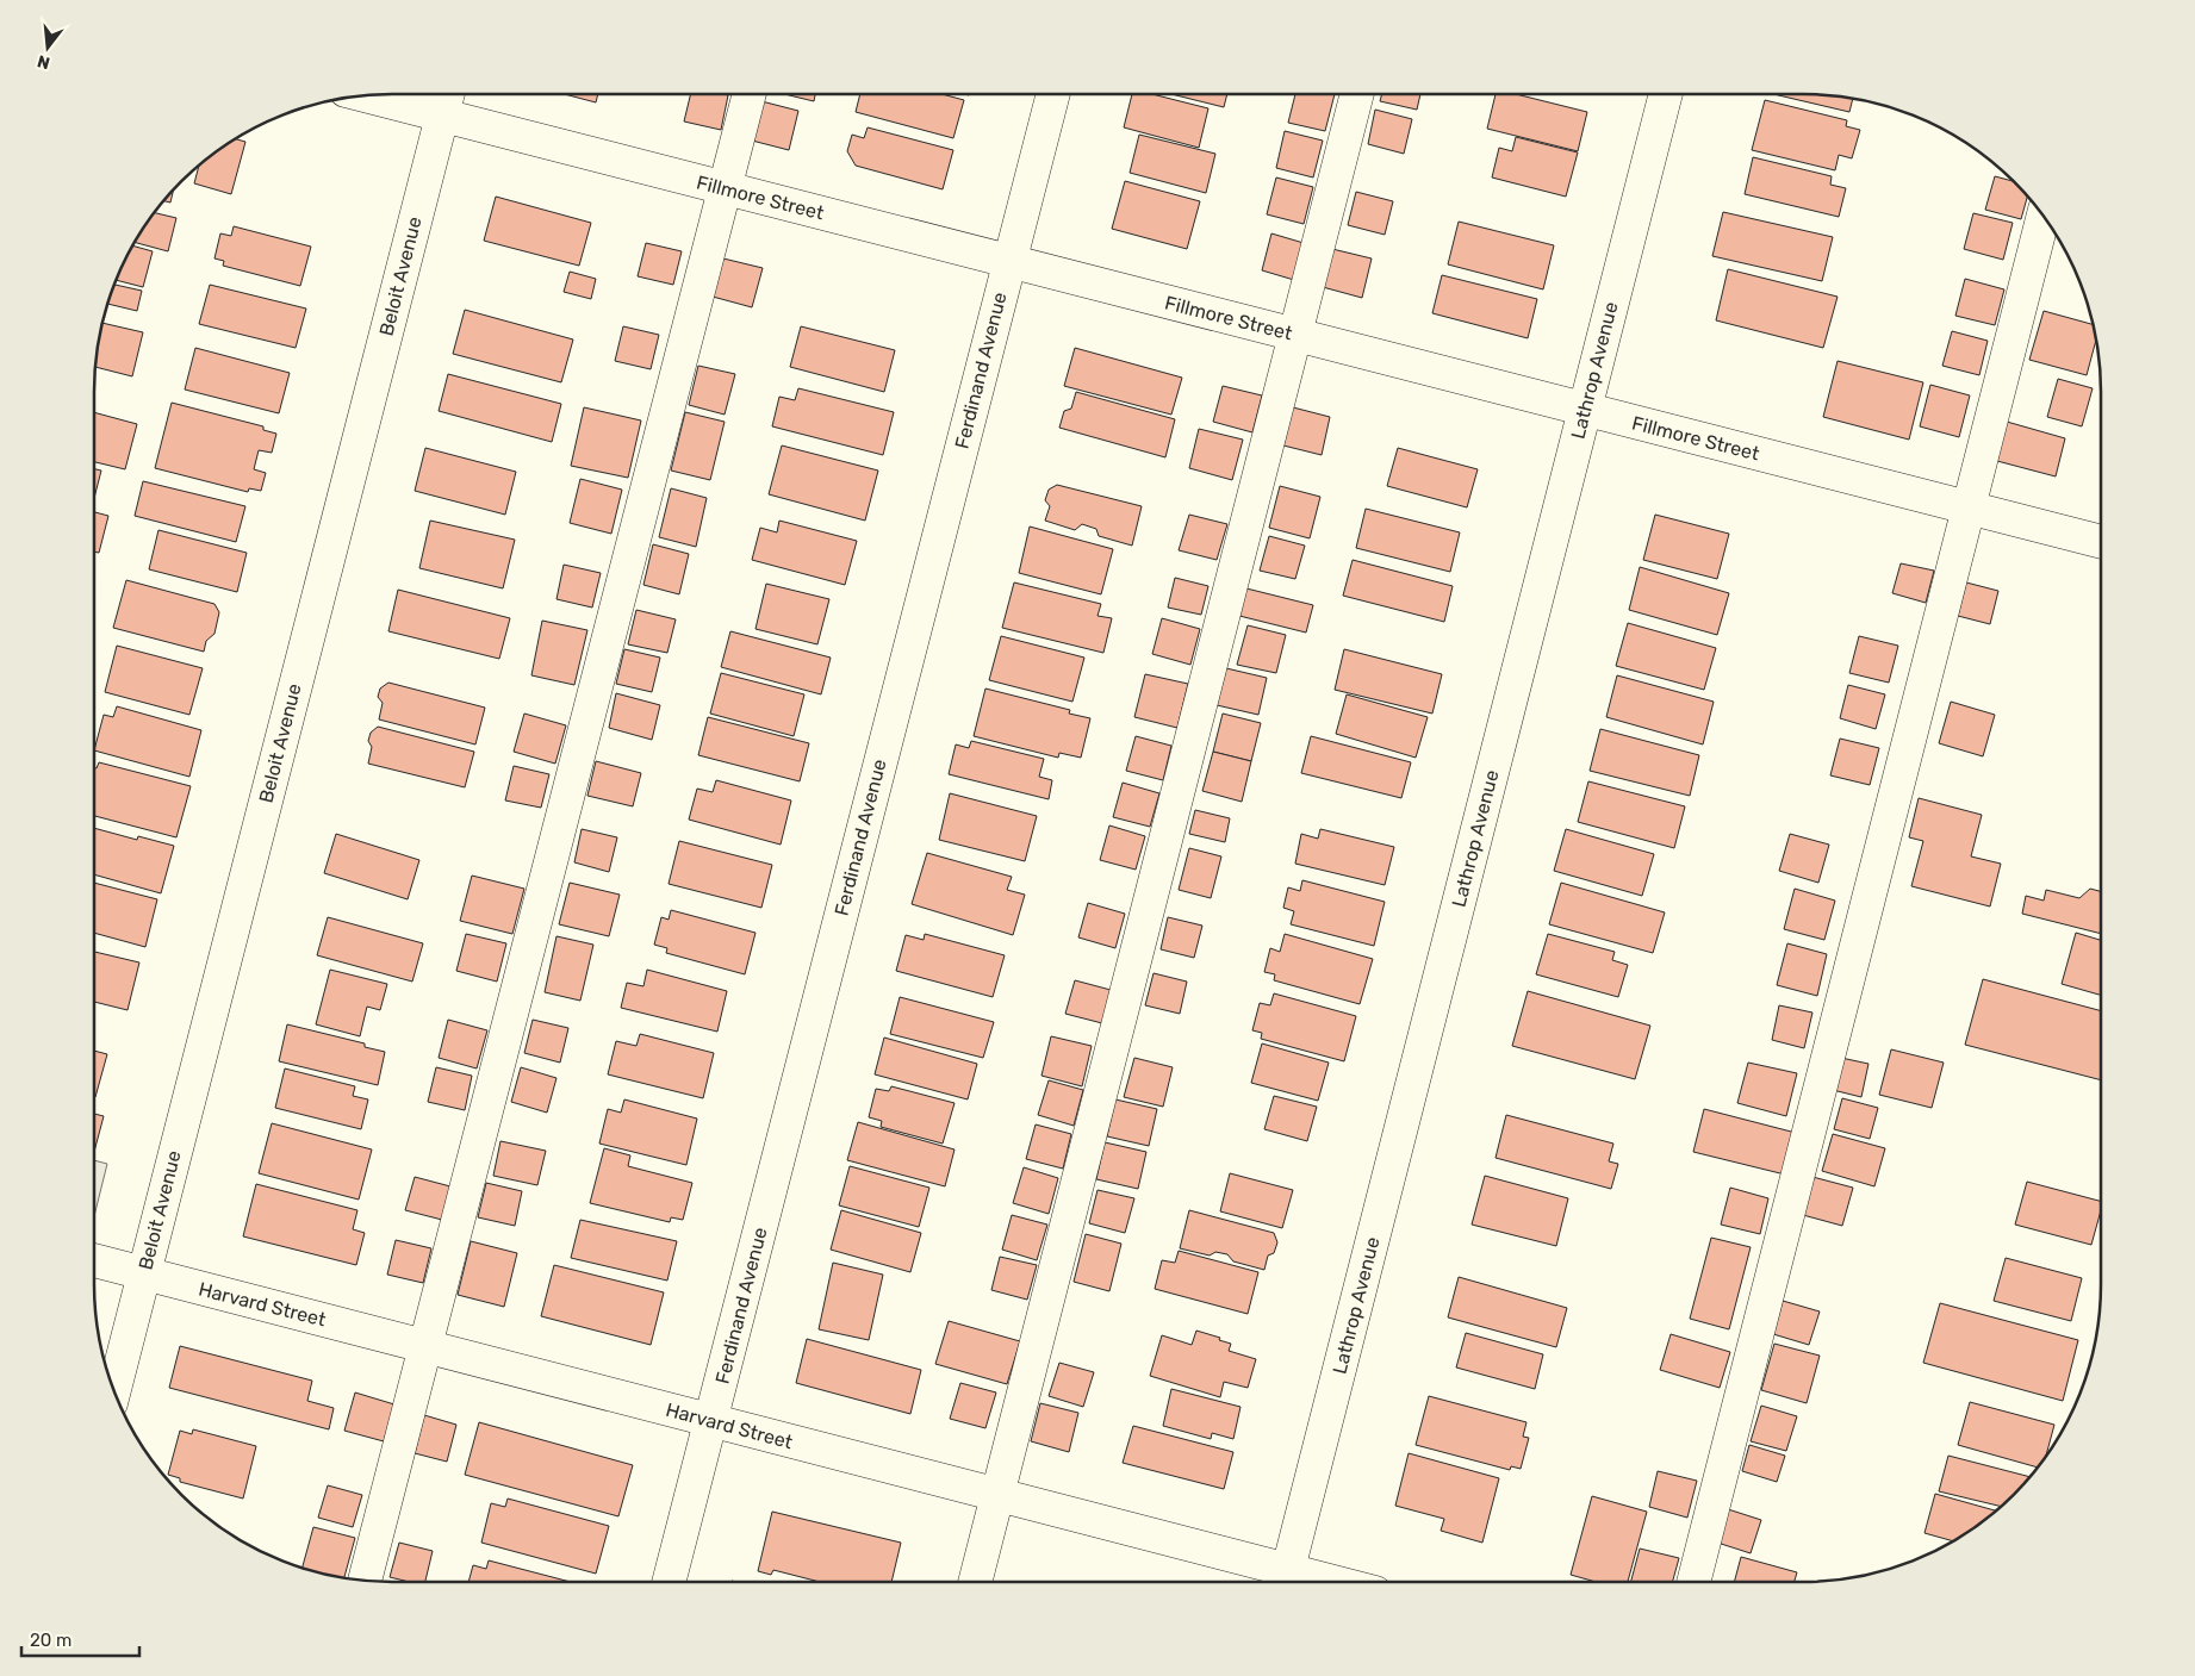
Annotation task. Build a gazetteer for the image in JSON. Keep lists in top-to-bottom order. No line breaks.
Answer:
{"streets":{"street":["Fillmore Street","Beloit Avenue","Ferdinand Avenue","Lathrop Avenue","Harvard Street"]},"crossings":[["Fillmore Street","Beloit Avenue"],["Fillmore Street","Ferdinand Avenue"],["Fillmore Street","Lathrop Avenue"],["Beloit Avenue","Harvard Street"],["Ferdinand Avenue","Harvard Street"],["Lathrop Avenue","Harvard Street"]],"scale_bar":"20 m","north":"bottom"}
